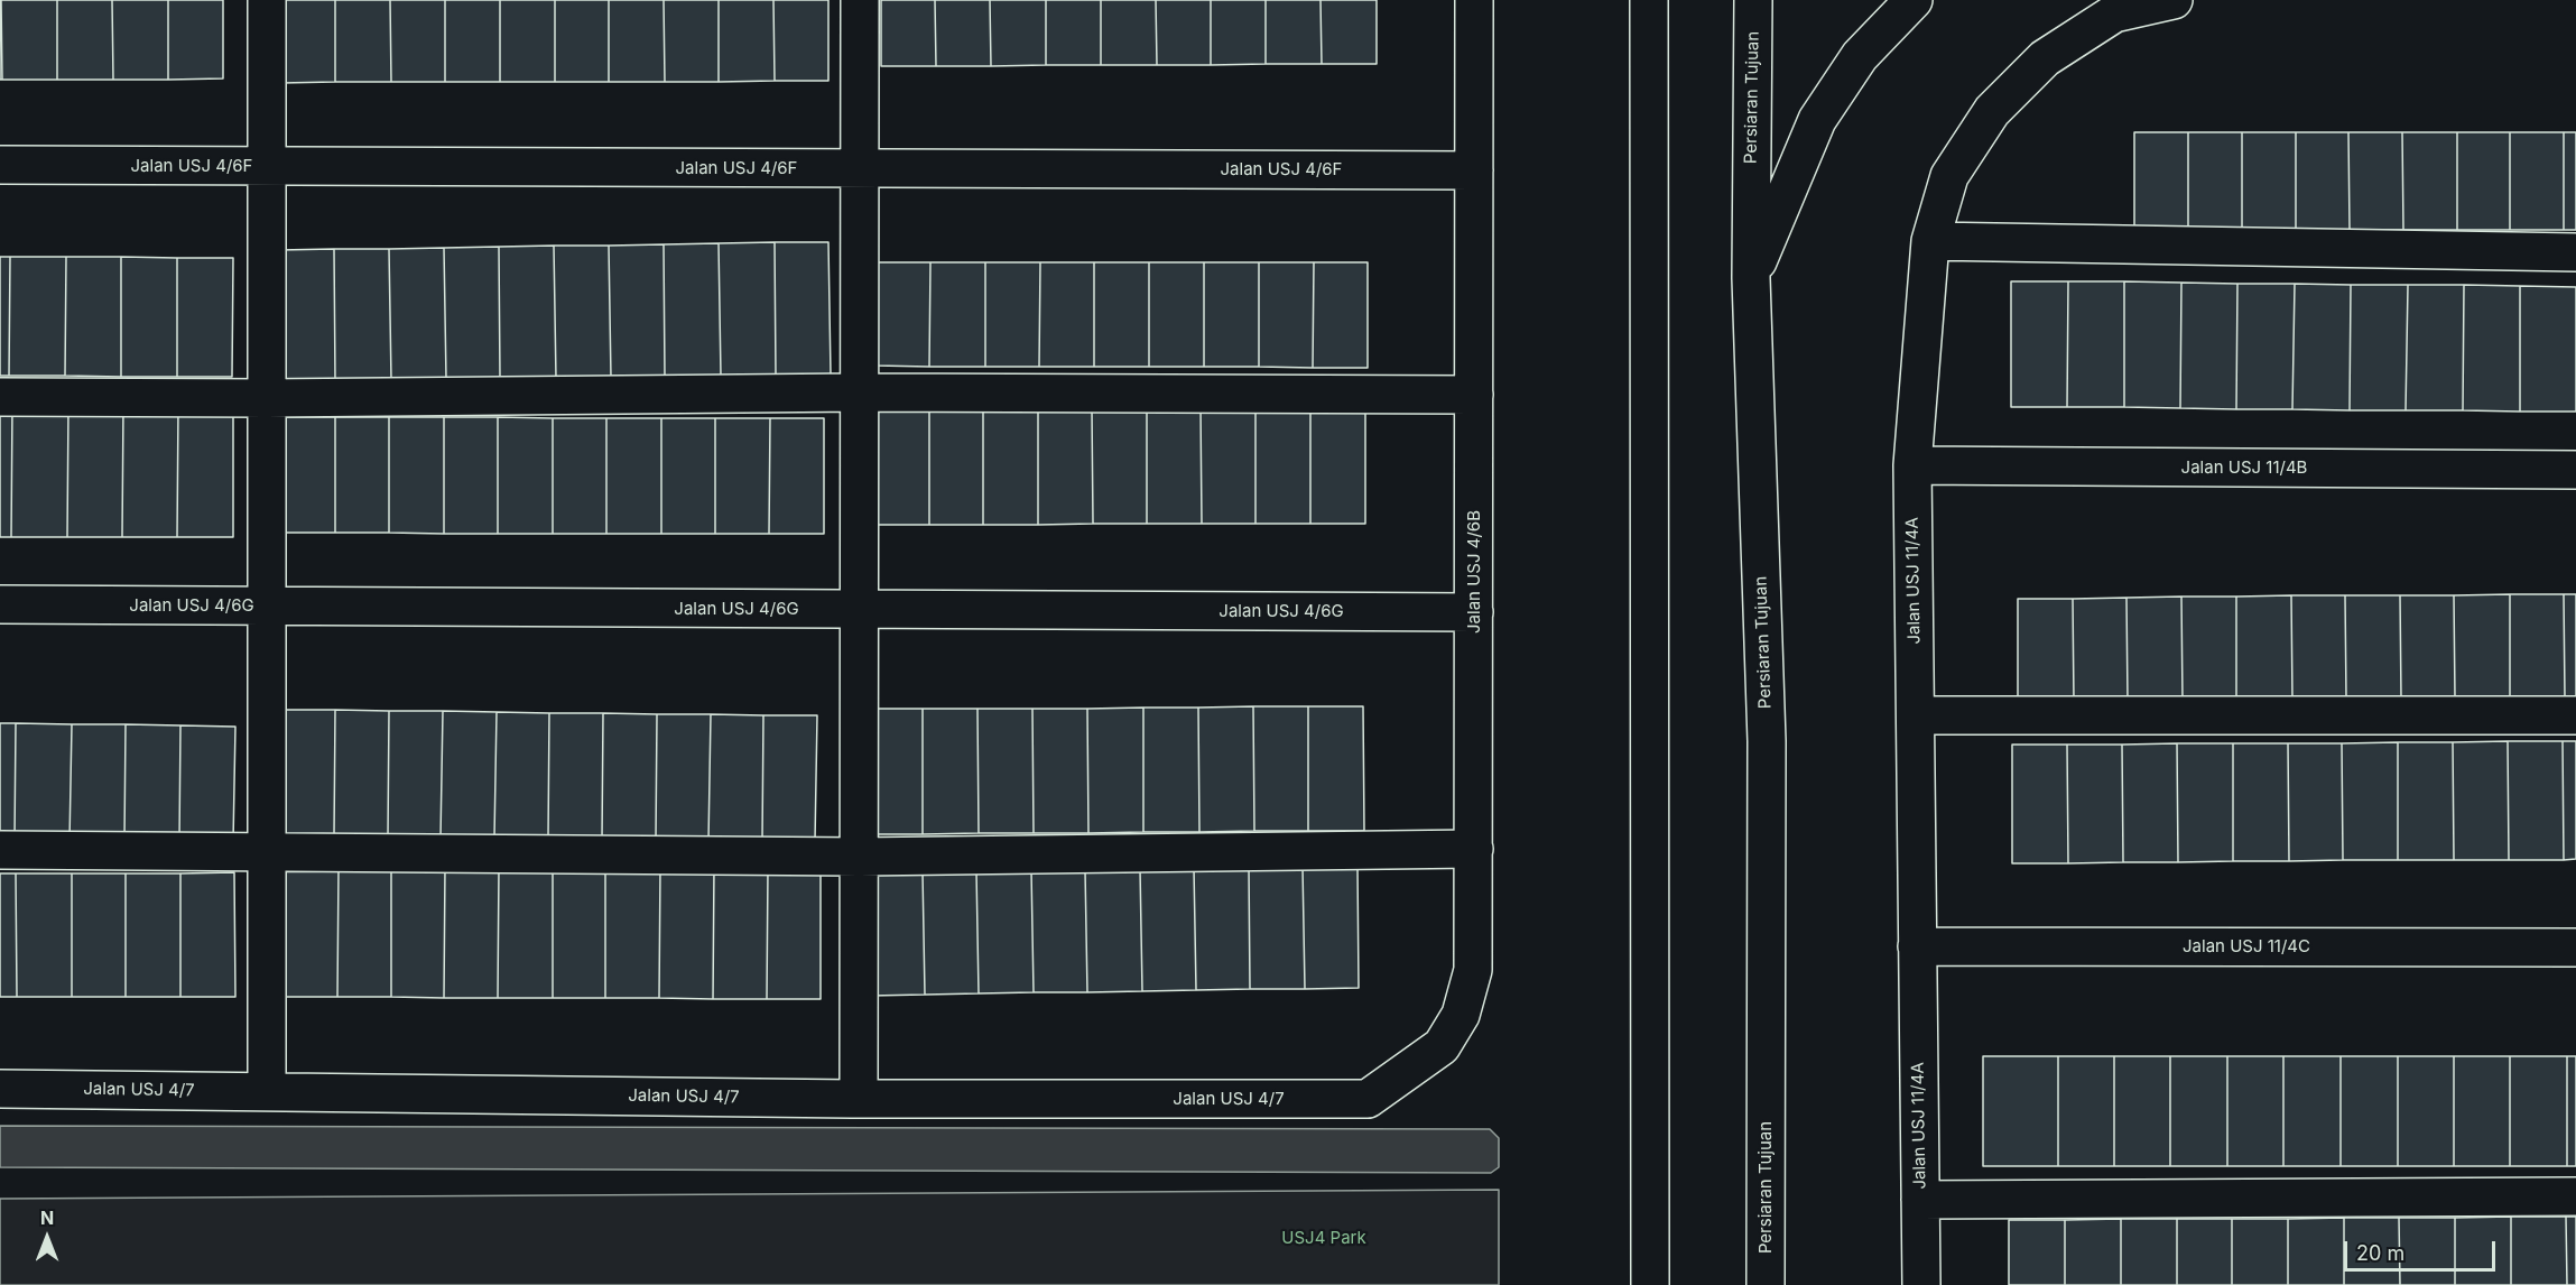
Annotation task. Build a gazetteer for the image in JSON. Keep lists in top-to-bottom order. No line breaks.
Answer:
{"streets":{"street":["Persiaran Tujuan","Jalan USJ 4/6F","Jalan USJ 11/4B","Jalan USJ 4/6B","Jalan USJ 11/4A","Jalan USJ 4/6G","Jalan USJ 11/4C","Jalan USJ 4/7"]},"crossings":[["Jalan USJ 4/6F","Jalan USJ 4/6B"],["Jalan USJ 11/4B","Jalan USJ 11/4A"],["Jalan USJ 4/6B","Jalan USJ 4/6G"],["Jalan USJ 4/6B","Jalan USJ 4/7"],["Jalan USJ 11/4A","Jalan USJ 11/4C"]],"parks":["USJ4 Park"],"scale_bar":"20 m","north":"top"}
